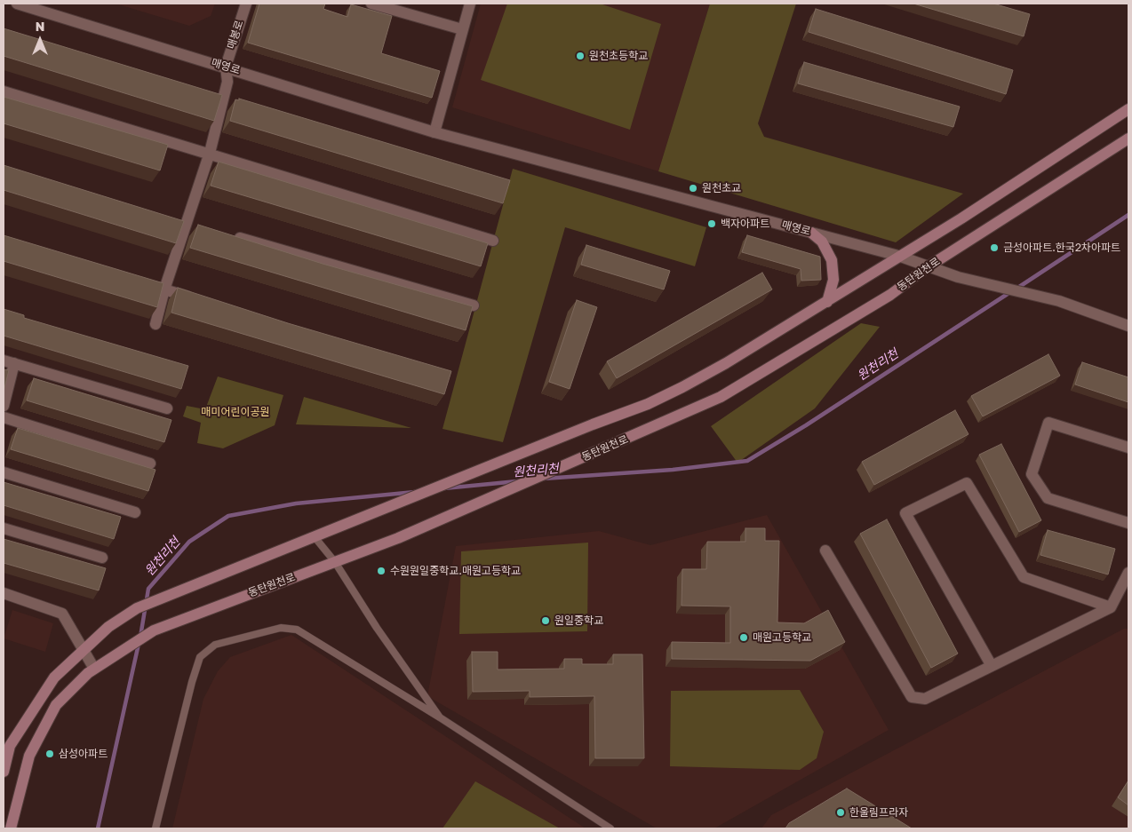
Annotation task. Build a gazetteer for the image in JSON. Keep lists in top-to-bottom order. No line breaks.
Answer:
{"streets":{"main road":["동탄원천로"],"street":["매봉로","매영로"]},"crossings":[["매봉로","매영로"],["매영로","동탄원천로"]],"water":["원천리천"],"parks":["매미어린이공원"],"places":["원천초등학교","원천초교","백자아파트","금성아파트.한국2차아파트","수원원일중학교.매원고등학교","원일중학교","매원고등학교","삼성아파트","한울림프라자"],"north":"top"}
